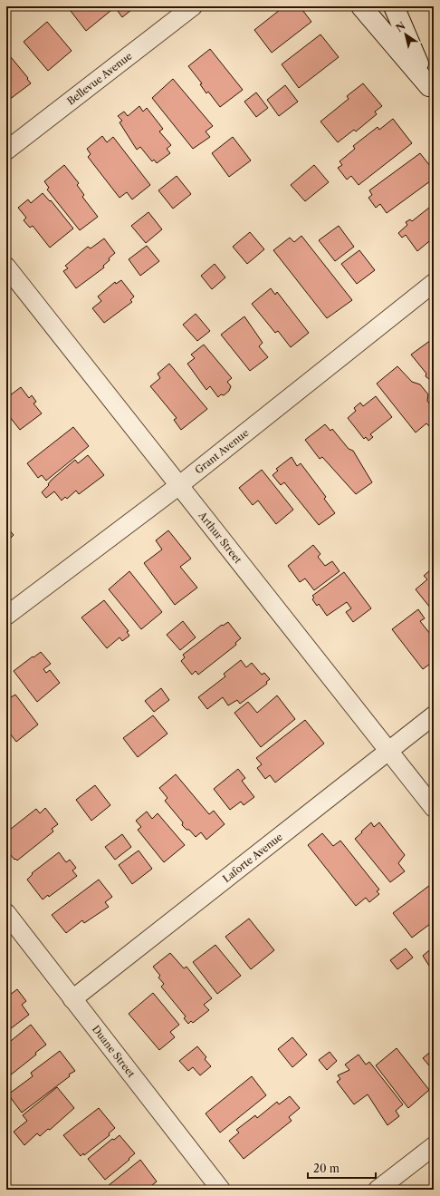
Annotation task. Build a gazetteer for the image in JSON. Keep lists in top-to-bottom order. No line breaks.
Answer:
{"streets":{"street":["Bellevue Avenue","Grant Avenue","Arthur Street","Laforte Avenue","Duane Street"]},"crossings":[["Grant Avenue","Arthur Street"],["Arthur Street","Laforte Avenue"],["Laforte Avenue","Duane Street"]],"scale_bar":"20 m","north":"top left"}
